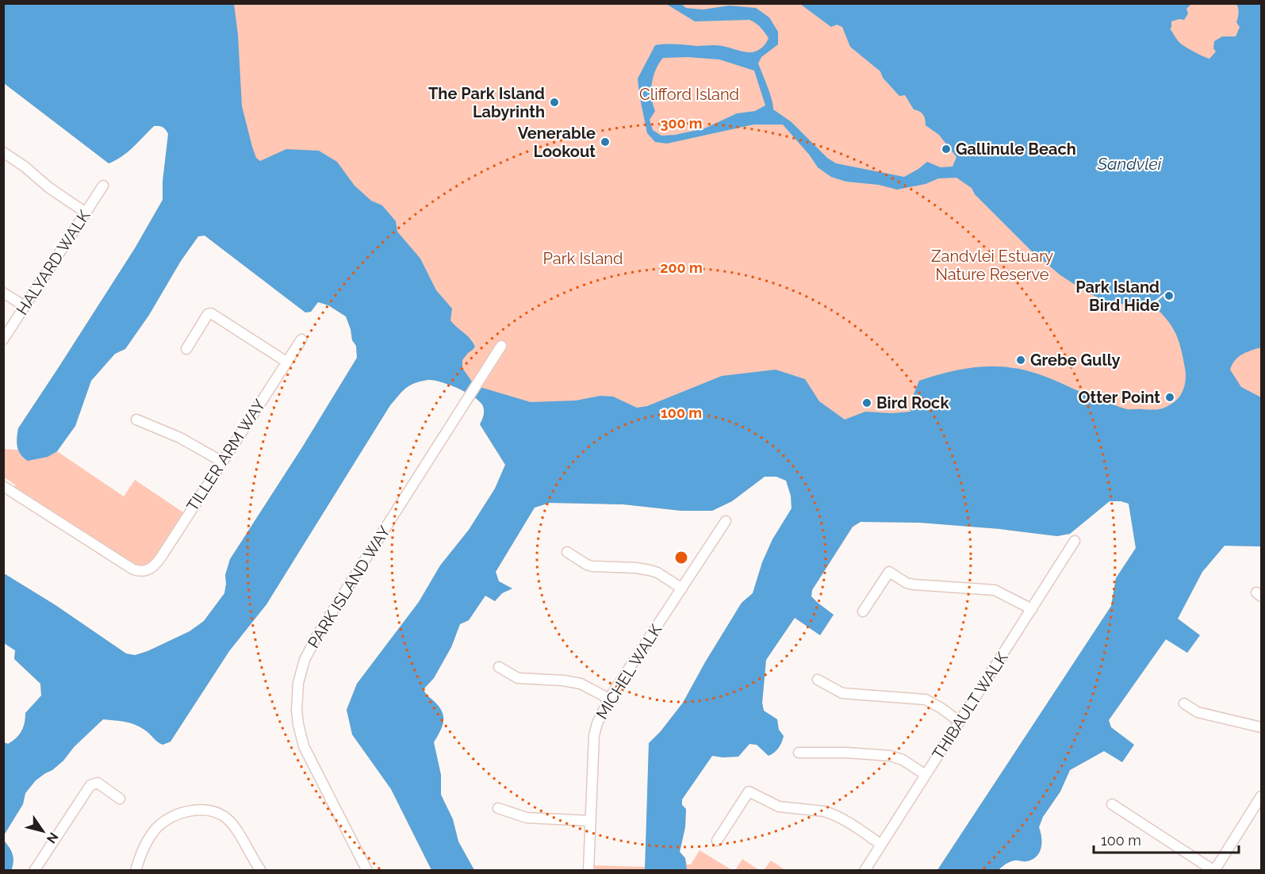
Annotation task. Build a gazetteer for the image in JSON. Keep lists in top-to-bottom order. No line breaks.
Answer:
{"streets":{"street":["HALYARD WALK","TILLER ARM WAY","PARK ISLAND WAY","MICHEL WALK","THIBAULT WALK"]},"water":["Sandvlei"],"parks":["Clifford Island","Zandvlei Estuary Nature Reserve","Park Island"],"places":["The Park Island Labyrinth","Venerable Lookout","Gallinule Beach","Park Island Bird Hide","Grebe Gully","Otter Point","Bird Rock"],"scale_bar":"100 m","north":"bottom right","rings":["300 m","200 m","100 m"]}
